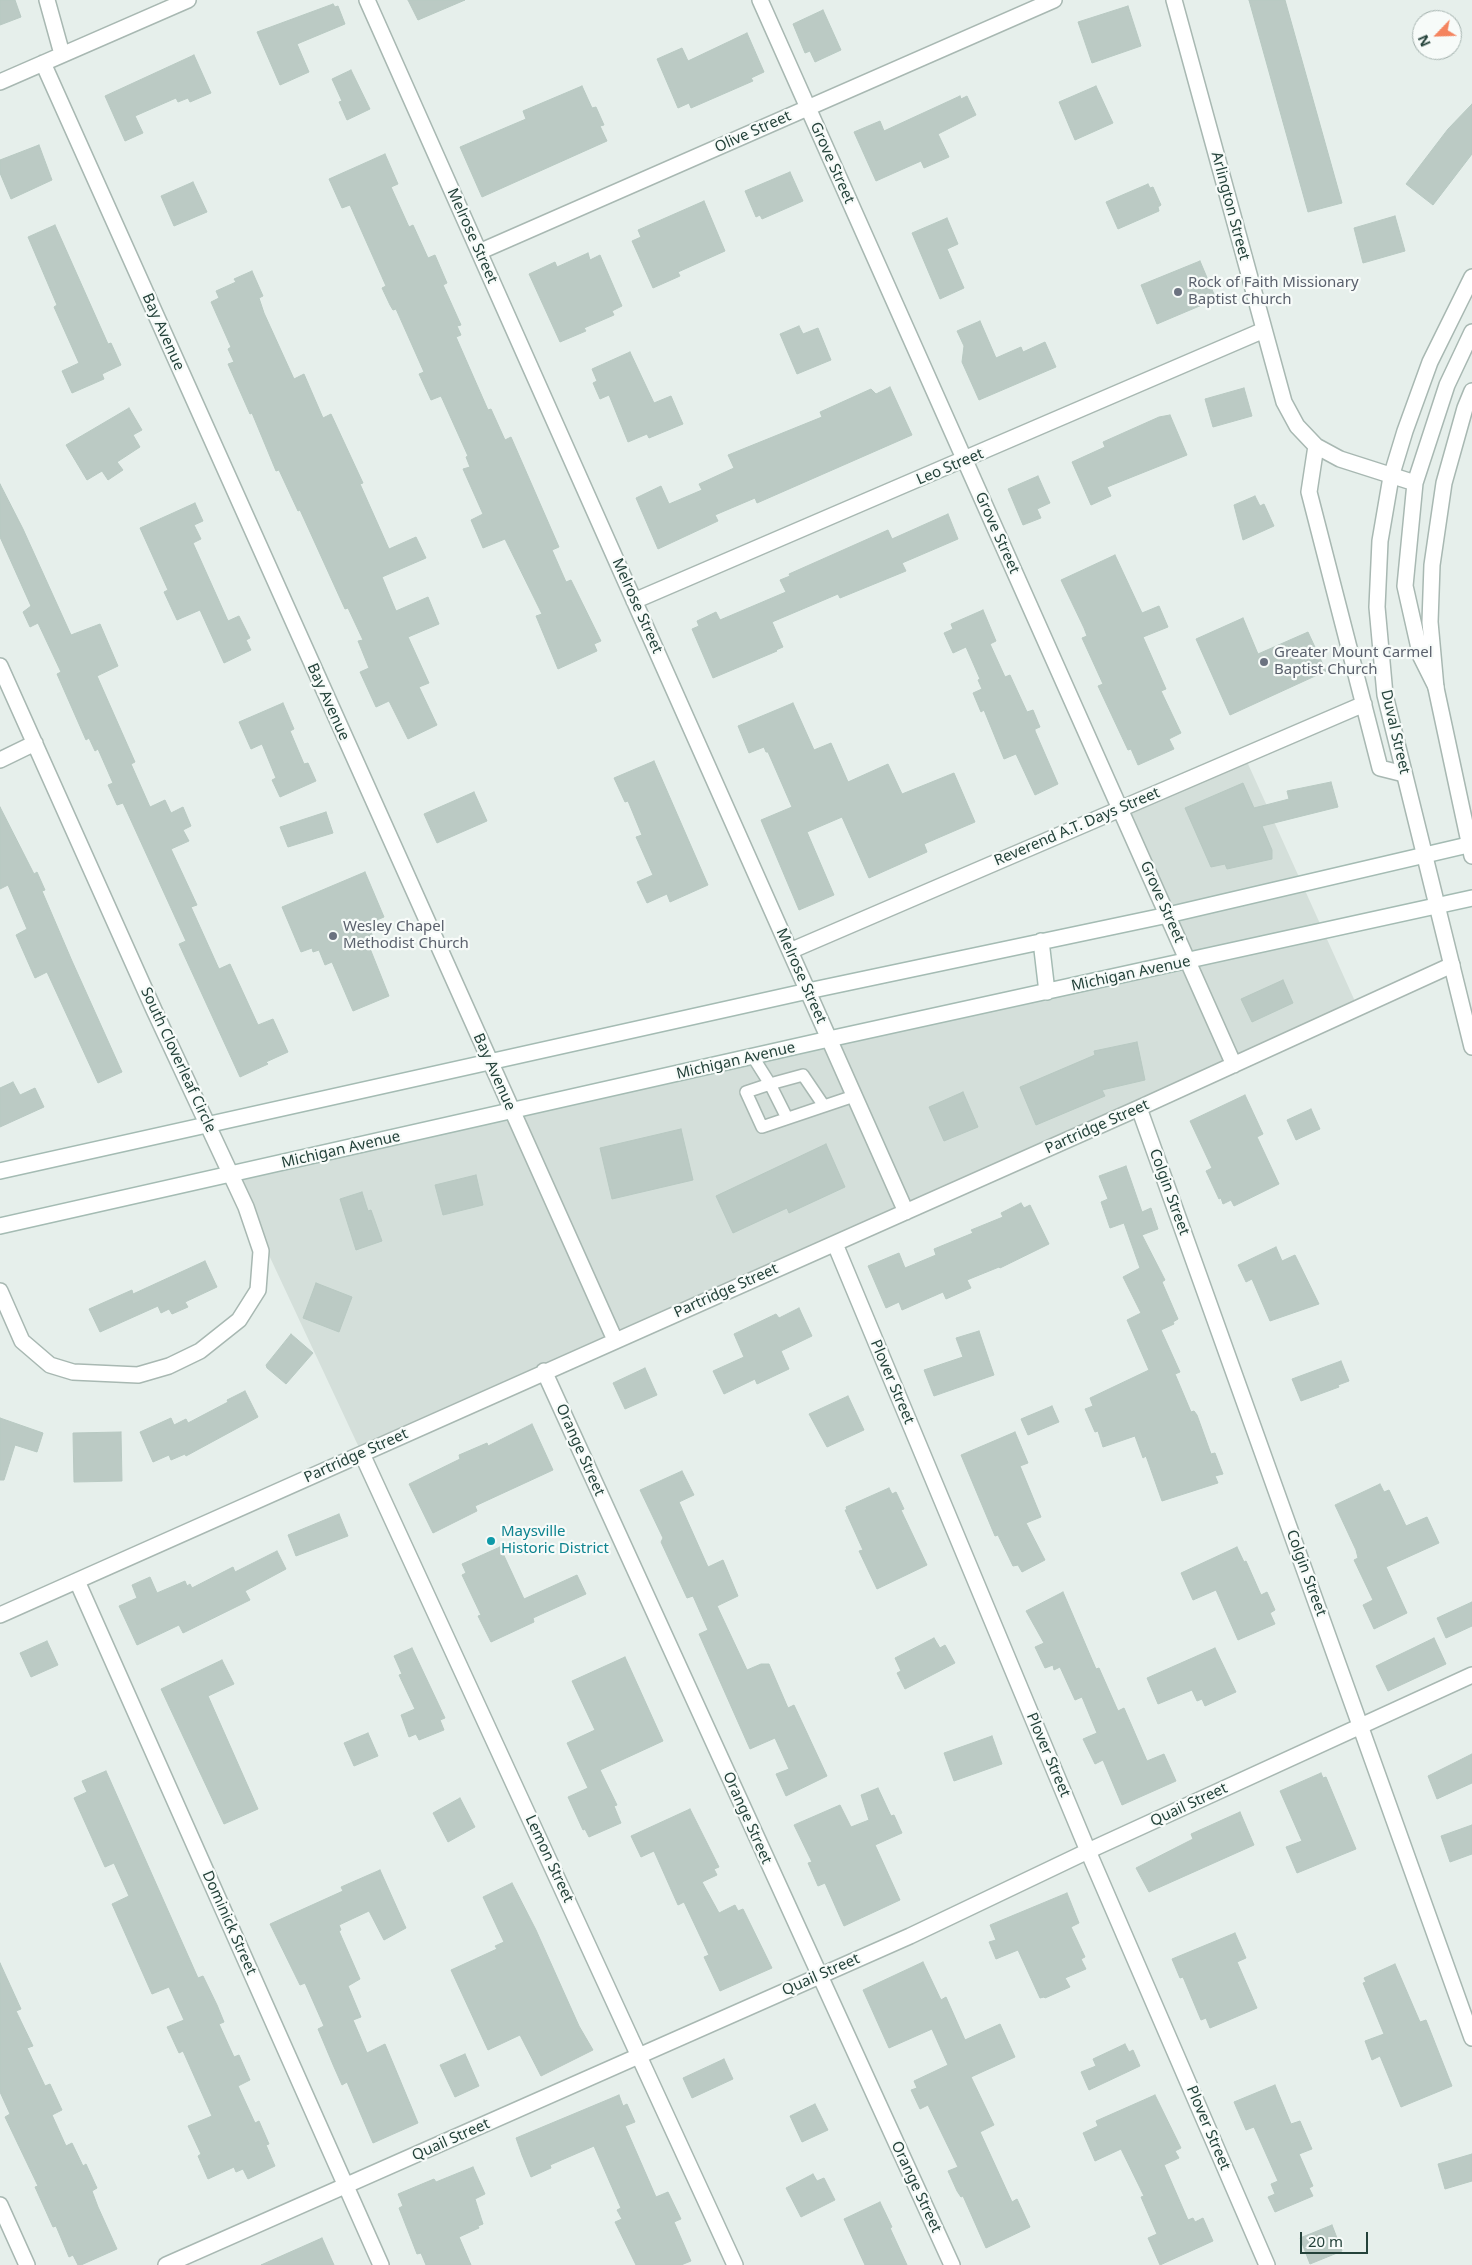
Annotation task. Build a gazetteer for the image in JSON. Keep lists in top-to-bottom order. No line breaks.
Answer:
{"streets":{"street":["Olive Street","Grove Street","Arlington Street","Melrose Street","Bay Avenue","Leo Street","Duval Street","Reverend A.T. Days Street","Michigan Avenue","South Cloverleaf Circle","Partridge Street","Colgin Street","Plover Street","Orange Street","Quail Street","Lemon Street","Dominick Street"]},"crossings":[["Olive Street","Grove Street"],["Olive Street","Melrose Street"],["Grove Street","Leo Street"],["Grove Street","Reverend A.T. Days Street"],["Grove Street","Michigan Avenue"],["Grove Street","Partridge Street"],["Arlington Street","Leo Street"],["Arlington Street","Duval Street"],["Melrose Street","Leo Street"],["Melrose Street","Reverend A.T. Days Street"],["Melrose Street","Michigan Avenue"],["Melrose Street","Partridge Street"],["Bay Avenue","Michigan Avenue"],["Bay Avenue","Partridge Street"],["Duval Street","Michigan Avenue"],["Duval Street","Partridge Street"],["Michigan Avenue","South Cloverleaf Circle"],["Partridge Street","Colgin Street"],["Partridge Street","Plover Street"],["Partridge Street","Orange Street"],["Partridge Street","Lemon Street"],["Partridge Street","Dominick Street"],["Colgin Street","Quail Street"],["Plover Street","Quail Street"],["Orange Street","Quail Street"],["Quail Street","Lemon Street"],["Quail Street","Dominick Street"]],"places":["Rock of Faith Missionary Baptist Church","Greater Mount Carmel Baptist Church","Wesley Chapel Methodist Church","Maysville Historic District"],"scale_bar":"20 m","north":"bottom left"}
